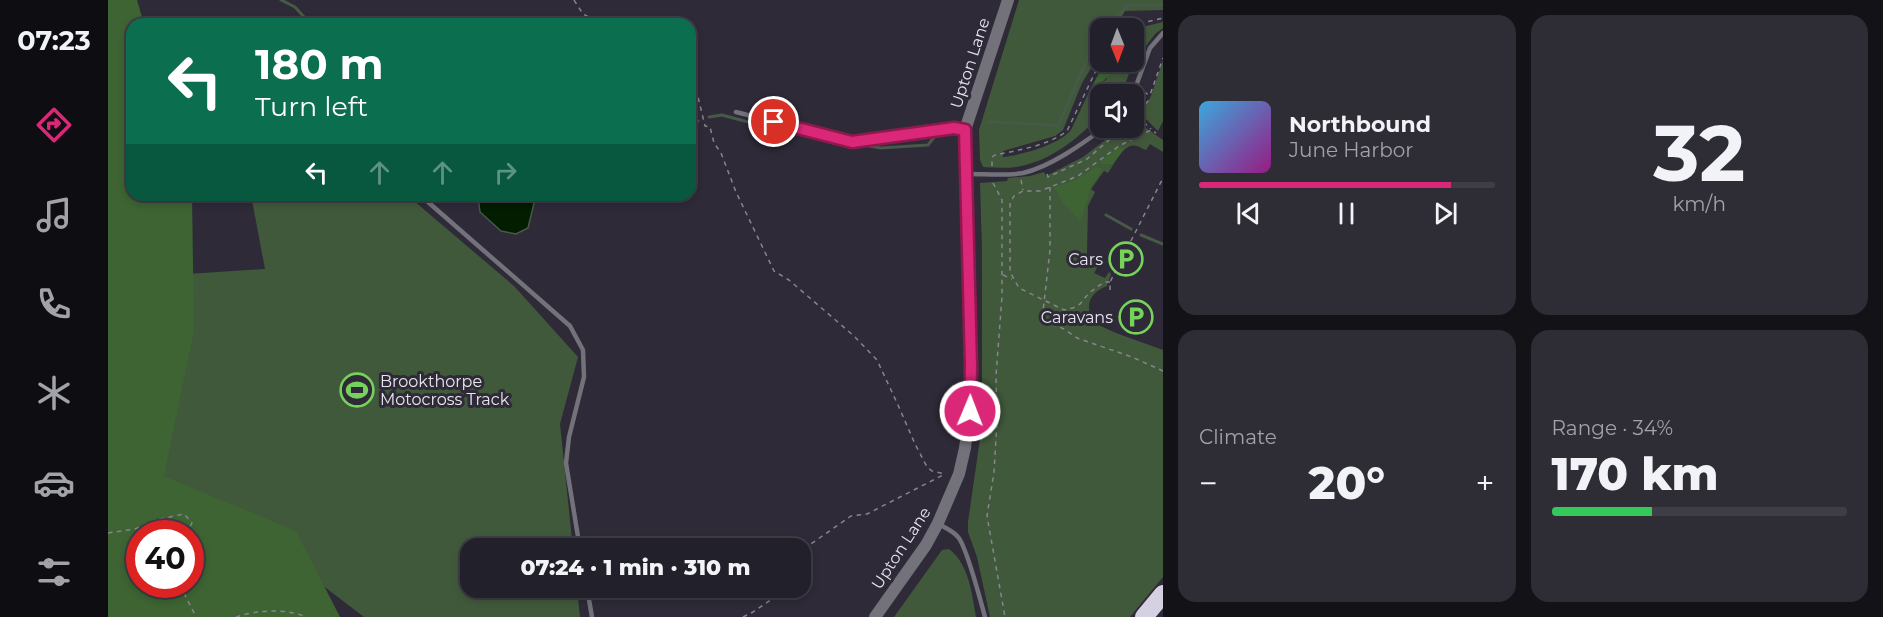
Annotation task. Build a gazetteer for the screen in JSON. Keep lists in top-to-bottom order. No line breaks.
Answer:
{"streets":{"street":["Upton Lane"]},"places":{"parking":["Cars","Caravans"],"sports":["Brookthorpe Motocross Track"]},"north":"bottom","page":{"tabs":"07:23","tile":[["32","km/h"],"Climate",["Range · 34%","170 km"]],"turn":["180 m","Turn left"],"song":["Northbound","June Harbor"],"heat":["−","20°","+"],"limit":"40","trip":"07:24 · 1 min · 310 m"}}
